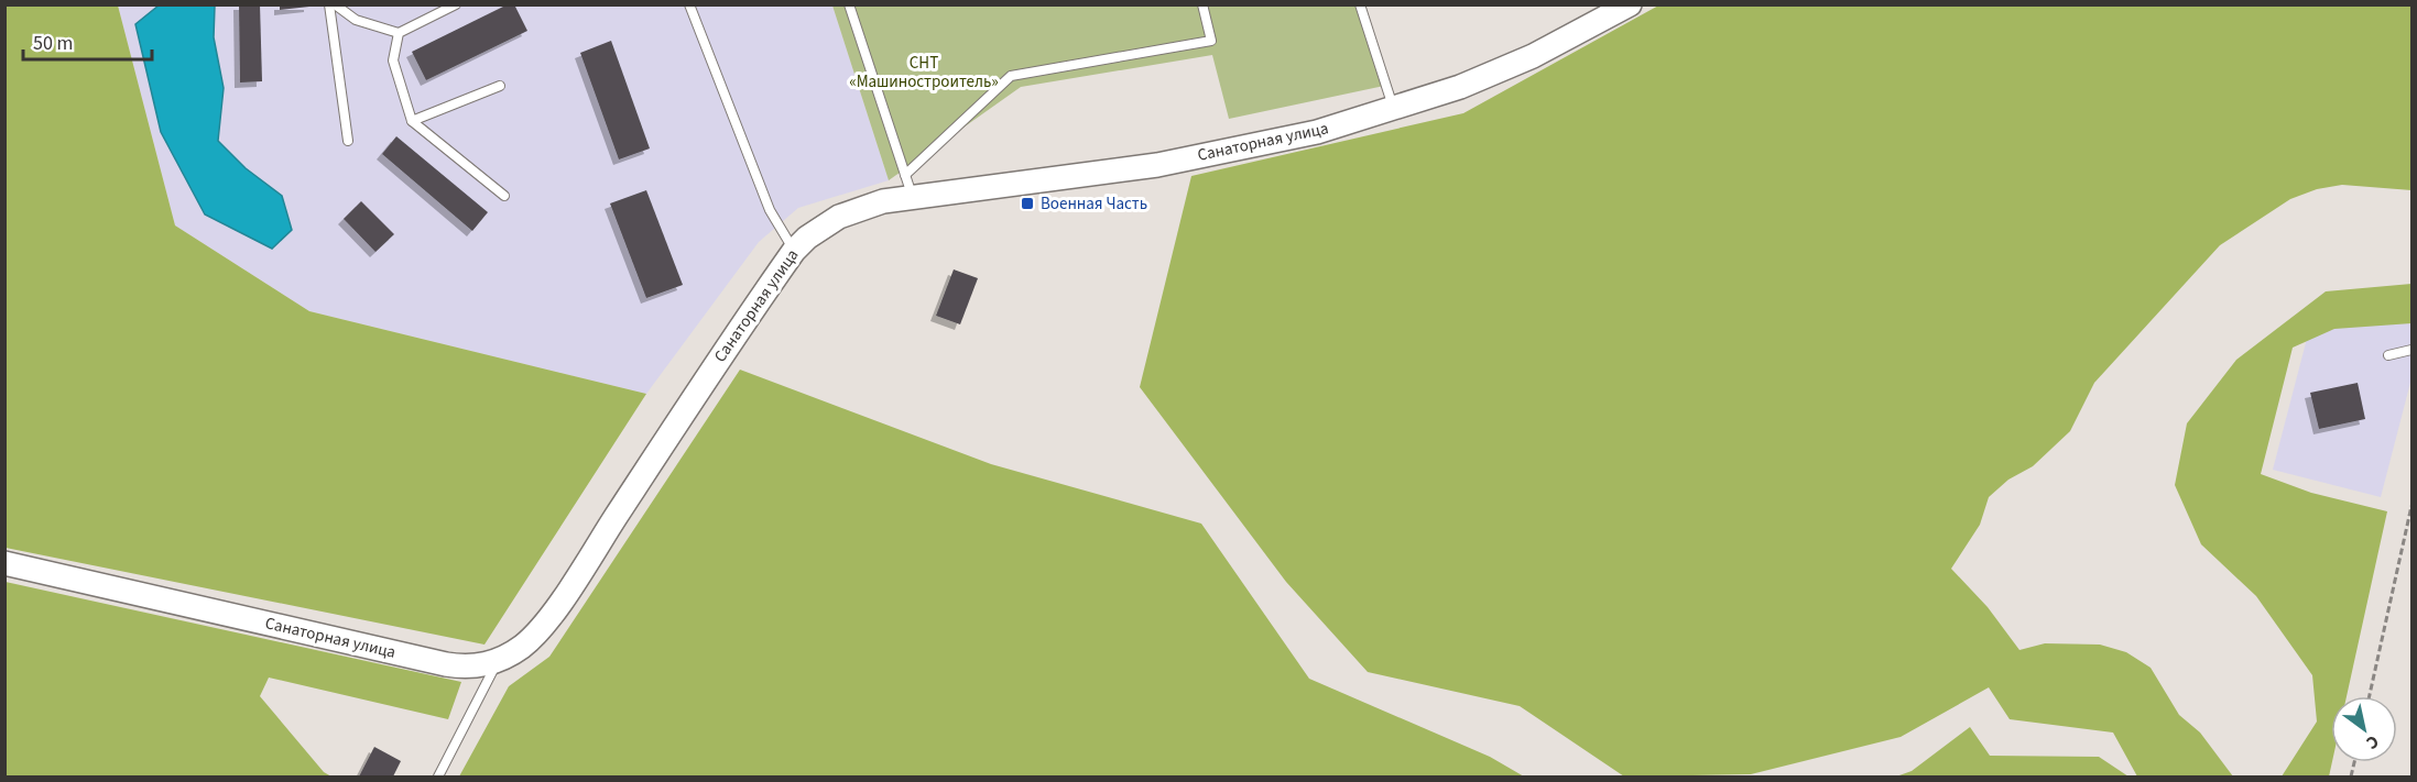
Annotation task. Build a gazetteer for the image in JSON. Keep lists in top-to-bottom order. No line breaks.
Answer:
{"streets":{"street":["Санаторная улица"]},"parks":["СНТ «Машиностроитель»"],"places":{"transit":["Военная Часть"]},"scale_bar":"50 m","north":"bottom right"}
